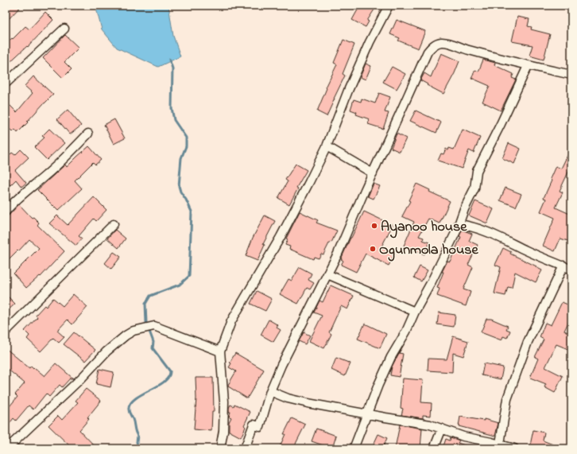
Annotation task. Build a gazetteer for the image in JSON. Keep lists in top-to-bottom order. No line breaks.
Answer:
{"places":["Ayanoo house","Ogunmola house"]}
